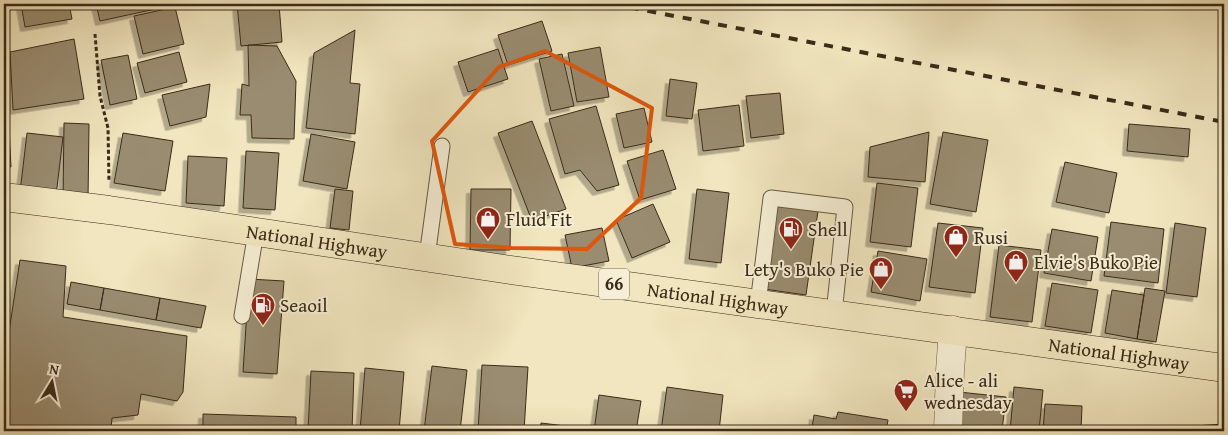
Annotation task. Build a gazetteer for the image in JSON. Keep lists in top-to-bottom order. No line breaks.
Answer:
{"streets":{"main road":["National Highway","66"]},"places":{"shop":["Fluid Fit","Rusi","Elvie's Buko Pie","Lety's Buko Pie"],"fuel station":["Shell","Seaoil"],"supermarket":["Alice - ali wednesday"]},"north":"top"}
